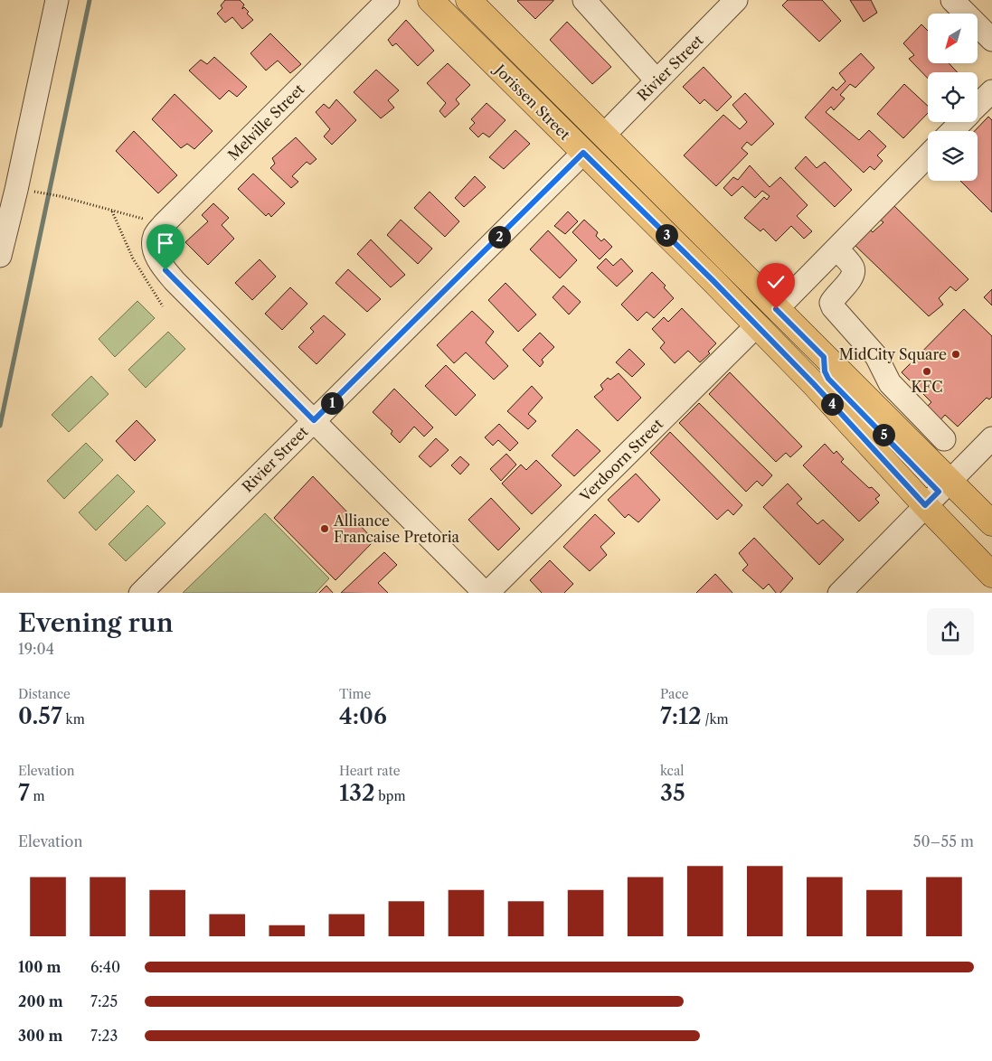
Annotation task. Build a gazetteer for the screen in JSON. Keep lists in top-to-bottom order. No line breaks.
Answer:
{"streets":{"main road":["Jorissen Street"],"street":["Rivier Street","Melville Street","Verdoorn Street"]},"crossings":[["Rivier Street","Jorissen Street"],["Rivier Street","Melville Street"],["Jorissen Street","Verdoorn Street"]],"places":["MidCity Square","KFC","Alliance Francaise Pretoria"],"north":"bottom left","page":{"pins":["3","2","1","4","5"],"heading":["Evening run","19:04"],"stats":[["Distance","0.57 km"],["Time","4:06"],["Pace","7:12 /km"],["Elevation","7 m"],["Heart rate","132 bpm"],["kcal","35"]],"chart":["Elevation","50–55 m"],"list":[{"name":"100 m","note":"6:40"},{"name":"200 m","note":"7:25"},{"name":"300 m","note":"7:23"}]}}
